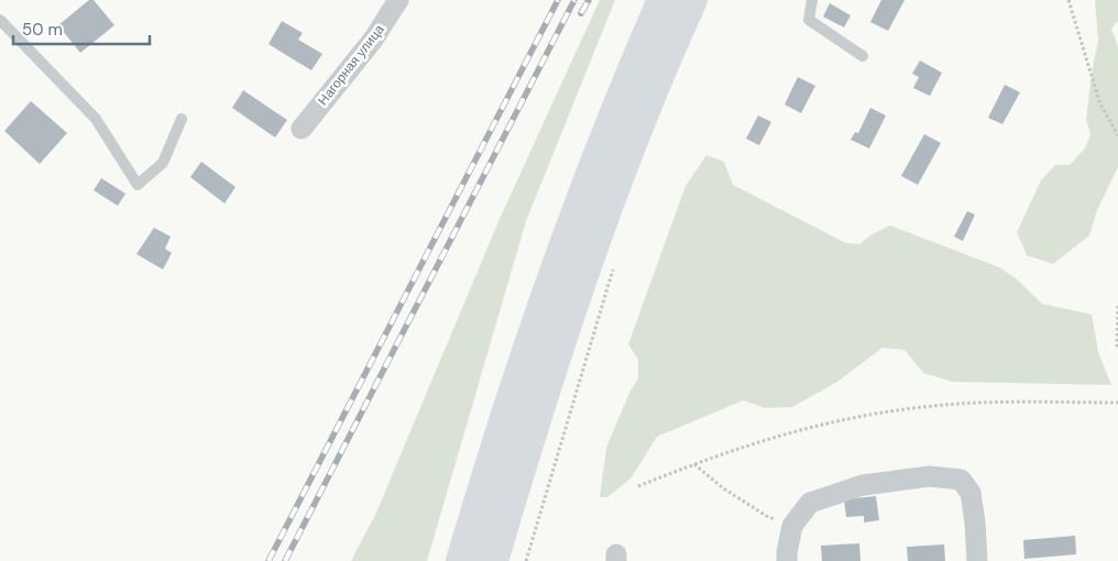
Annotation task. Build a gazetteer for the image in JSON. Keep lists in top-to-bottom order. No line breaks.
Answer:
{"streets":{"street":["Нагорная улица"]},"scale_bar":"50 m"}
